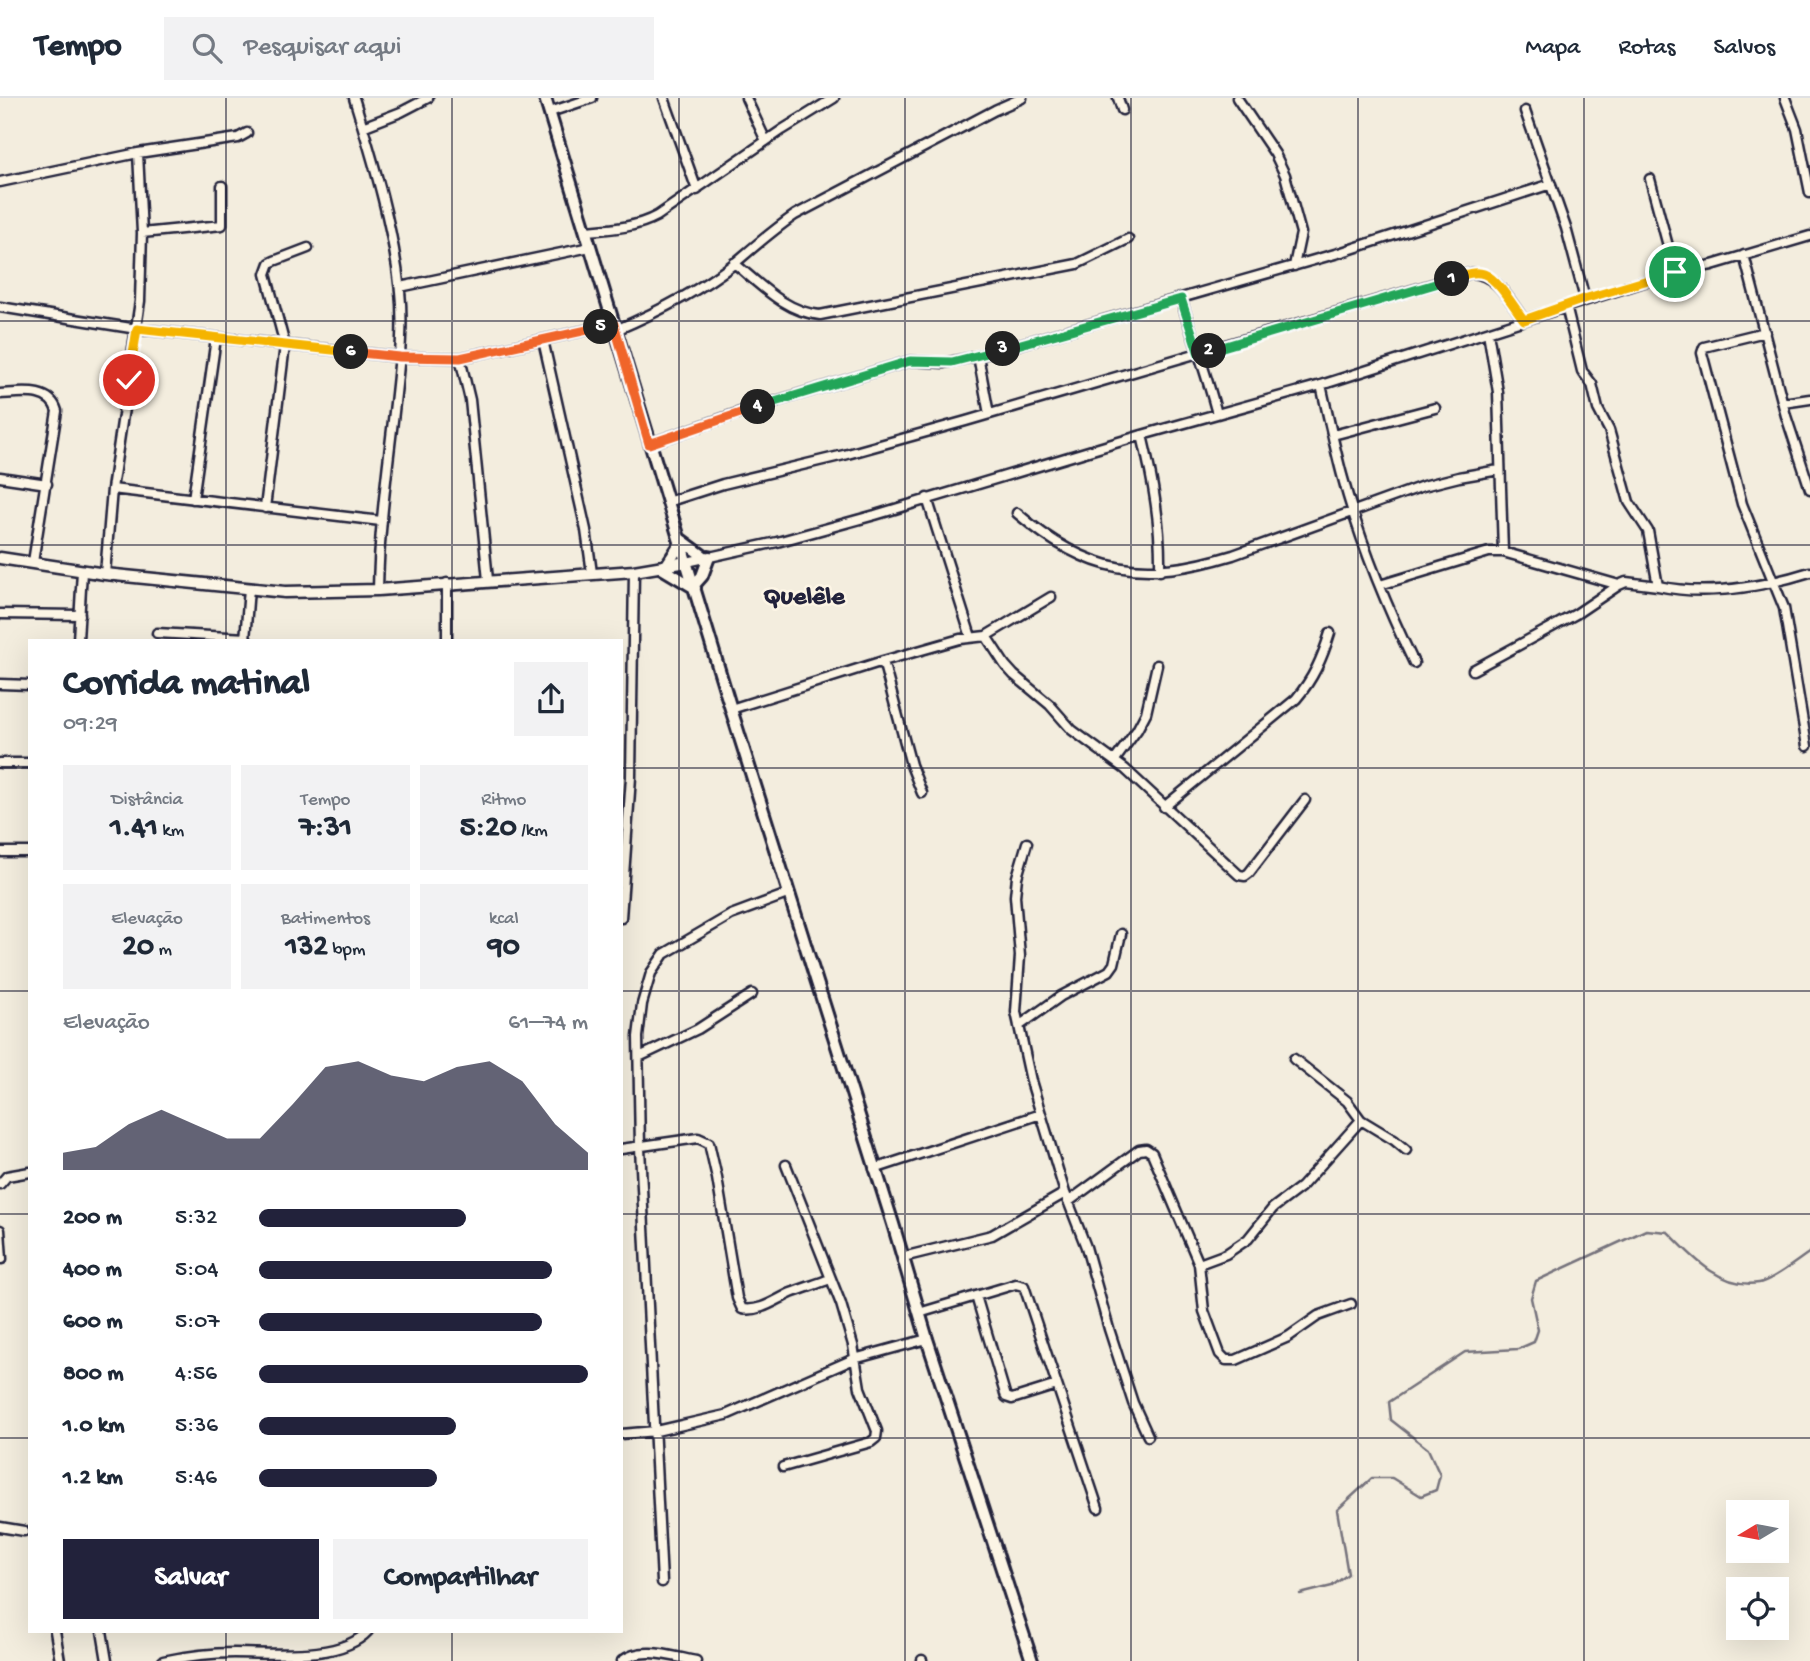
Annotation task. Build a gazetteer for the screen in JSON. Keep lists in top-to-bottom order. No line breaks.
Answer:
{"districts":["Quelêle"],"north":"left","page":{"header":"Tempo","search":"Pesquisar aqui","nav":["Mapa","Rotas","Salvos"],"pins":["1","5","3","2","6","4"],"heading":["Corrida matinal","09:29"],"stats":[["Distância","1.41 km"],["Tempo","7:31"],["Ritmo","5:20 /km"],["Elevação","20 m"],["Batimentos","132 bpm"],["kcal","90"]],"chart":["Elevação","61–74 m"],"list":[{"name":"200 m","note":"5:32"},{"name":"400 m","note":"5:04"},{"name":"600 m","note":"5:07"},{"name":"800 m","note":"4:56"},{"name":"1.0 km","note":"5:36"},{"name":"1.2 km","note":"5:46"}],"buttons":["Salvar","Compartilhar"]}}
